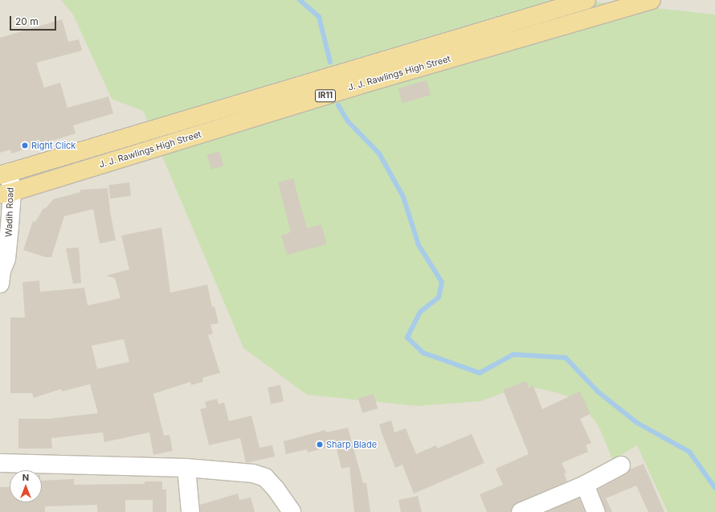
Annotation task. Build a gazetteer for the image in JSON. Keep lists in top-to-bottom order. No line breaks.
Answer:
{"streets":{"main road":["J. J. Rawlings High Street","IR11"],"street":["Wadih Road"]},"crossings":[["J. J. Rawlings High Street","Wadih Road"]],"places":["Right Click","Sharp Blade"],"scale_bar":"20 m","north":"top"}
